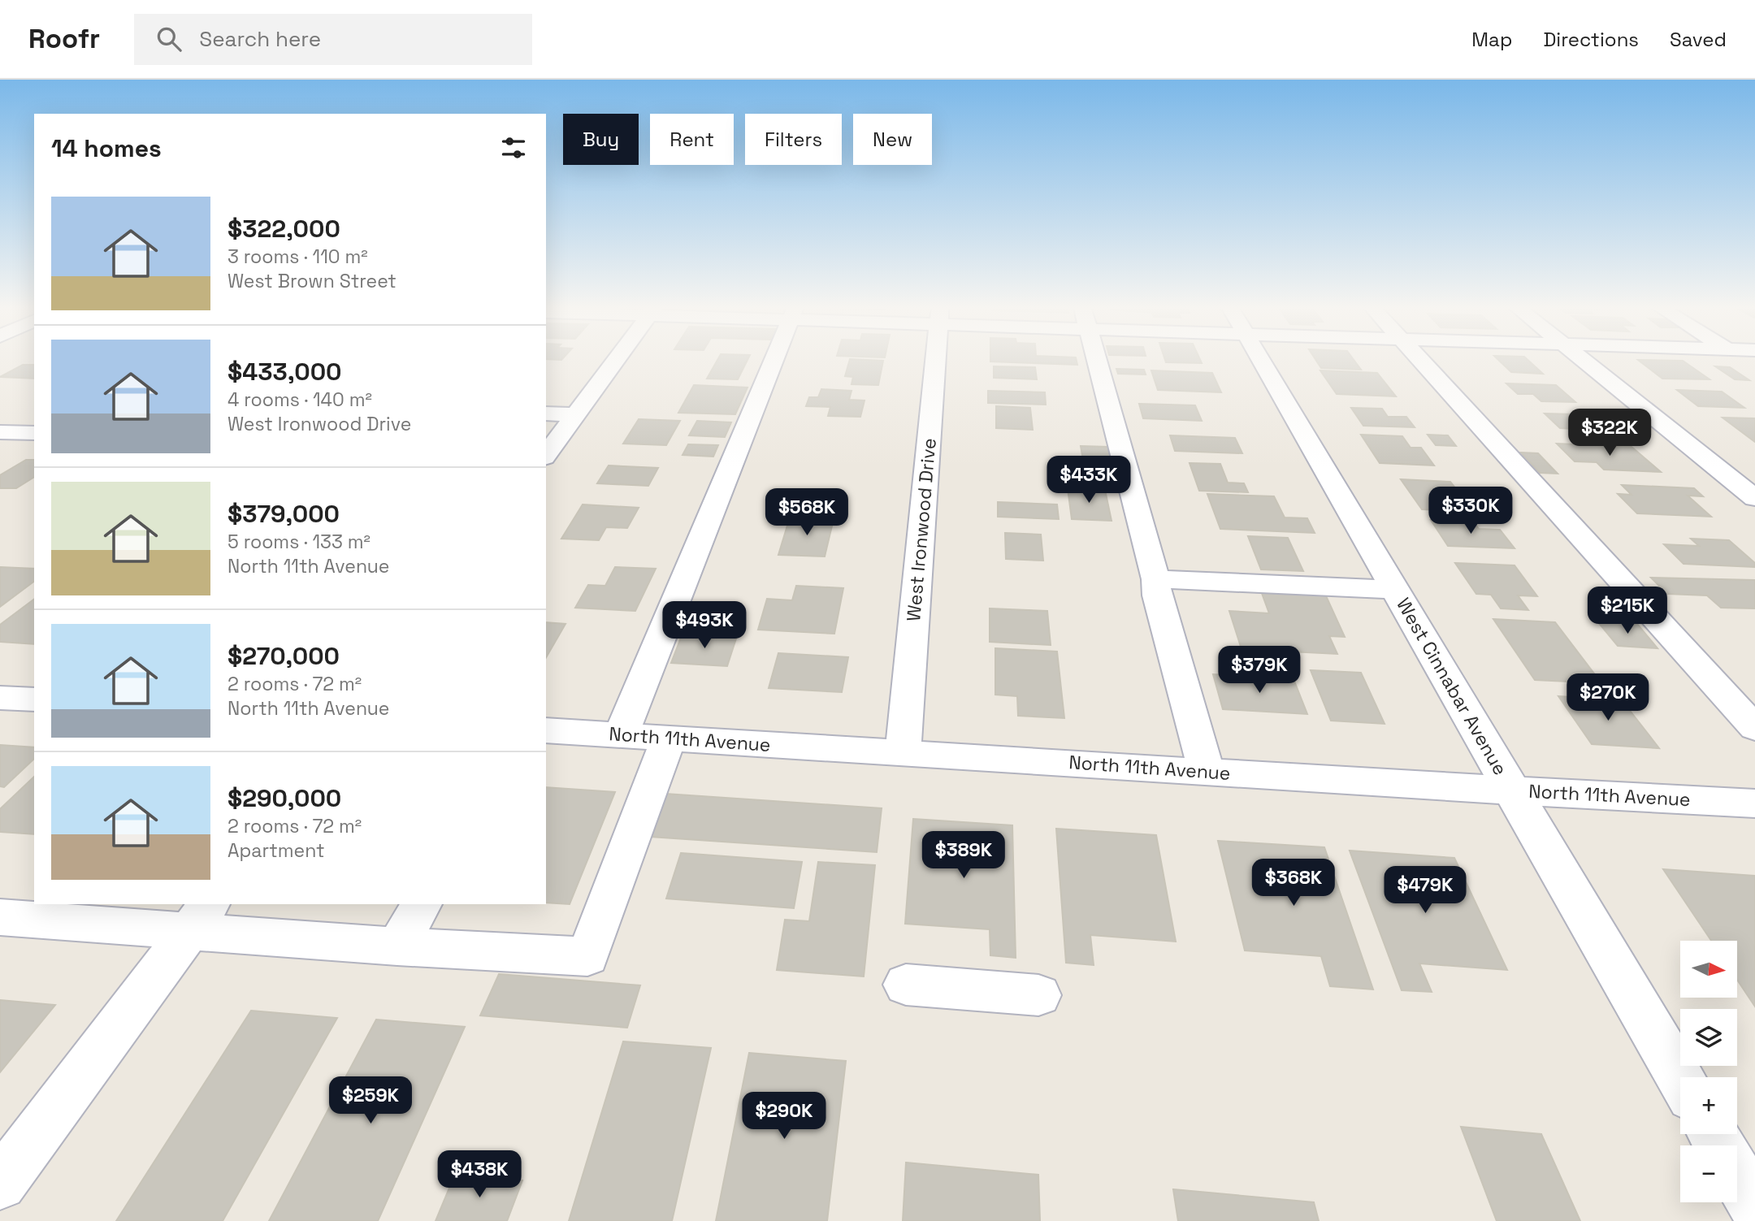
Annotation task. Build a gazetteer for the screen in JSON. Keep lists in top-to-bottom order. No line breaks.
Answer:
{"streets":{"street":["West Ironwood Drive","West Cinnabar Avenue","North 11th Avenue"]},"crossings":[["West Ironwood Drive","North 11th Avenue"],["West Cinnabar Avenue","North 11th Avenue"]],"north":"right","page":{"header":"Roofr","search":"Search here","nav":["Map","Directions","Saved"],"chip":["Buy","Rent","Filters","New"],"heading":"14 homes","list":[{"name":"$322,000","note":"3 rooms · 110 m² · West Brown Street"},{"name":"$433,000","note":"4 rooms · 140 m² · West Ironwood Drive"},{"name":"$379,000","note":"5 rooms · 133 m² · North 11th Avenue"},{"name":"$270,000","note":"2 rooms · 72 m² · North 11th Avenue"},{"name":"$290,000","note":"2 rooms · 72 m² · Apartment"}],"price":["$322K","$433K","$330K","$568K","$215K","$493K","$379K","$270K","$389K","$368K","$479K","$259K","$290K","$438K"],"map_buttons":["+","−"]}}
